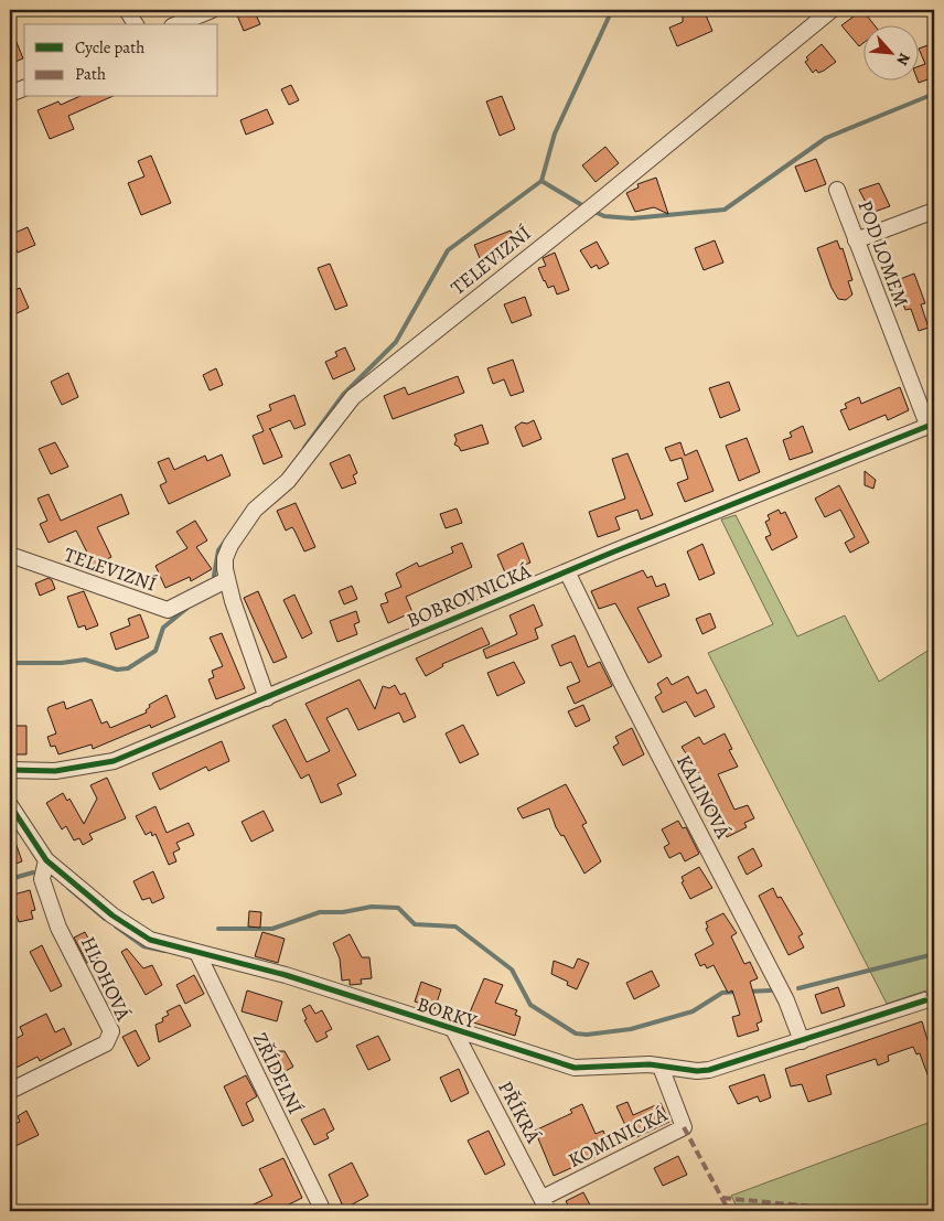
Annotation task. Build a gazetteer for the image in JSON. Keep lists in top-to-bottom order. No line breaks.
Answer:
{"streets":{"street":["POD LOMEM","TELEVIZNÍ","BOBROVNICKÁ","KALINOVÁ","HLOHOVÁ","BORKY","ZŘÍDELNÍ","PŘÍKRÁ","KOMINICKÁ"]},"crossings":[["POD LOMEM","BOBROVNICKÁ"],["TELEVIZNÍ","BOBROVNICKÁ"],["BOBROVNICKÁ","KALINOVÁ"],["KALINOVÁ","BORKY"],["HLOHOVÁ","BORKY"],["BORKY","ZŘÍDELNÍ"],["BORKY","PŘÍKRÁ"],["BORKY","KOMINICKÁ"],["PŘÍKRÁ","KOMINICKÁ"]],"legend":["Cycle path","Path"],"north":"bottom right"}
